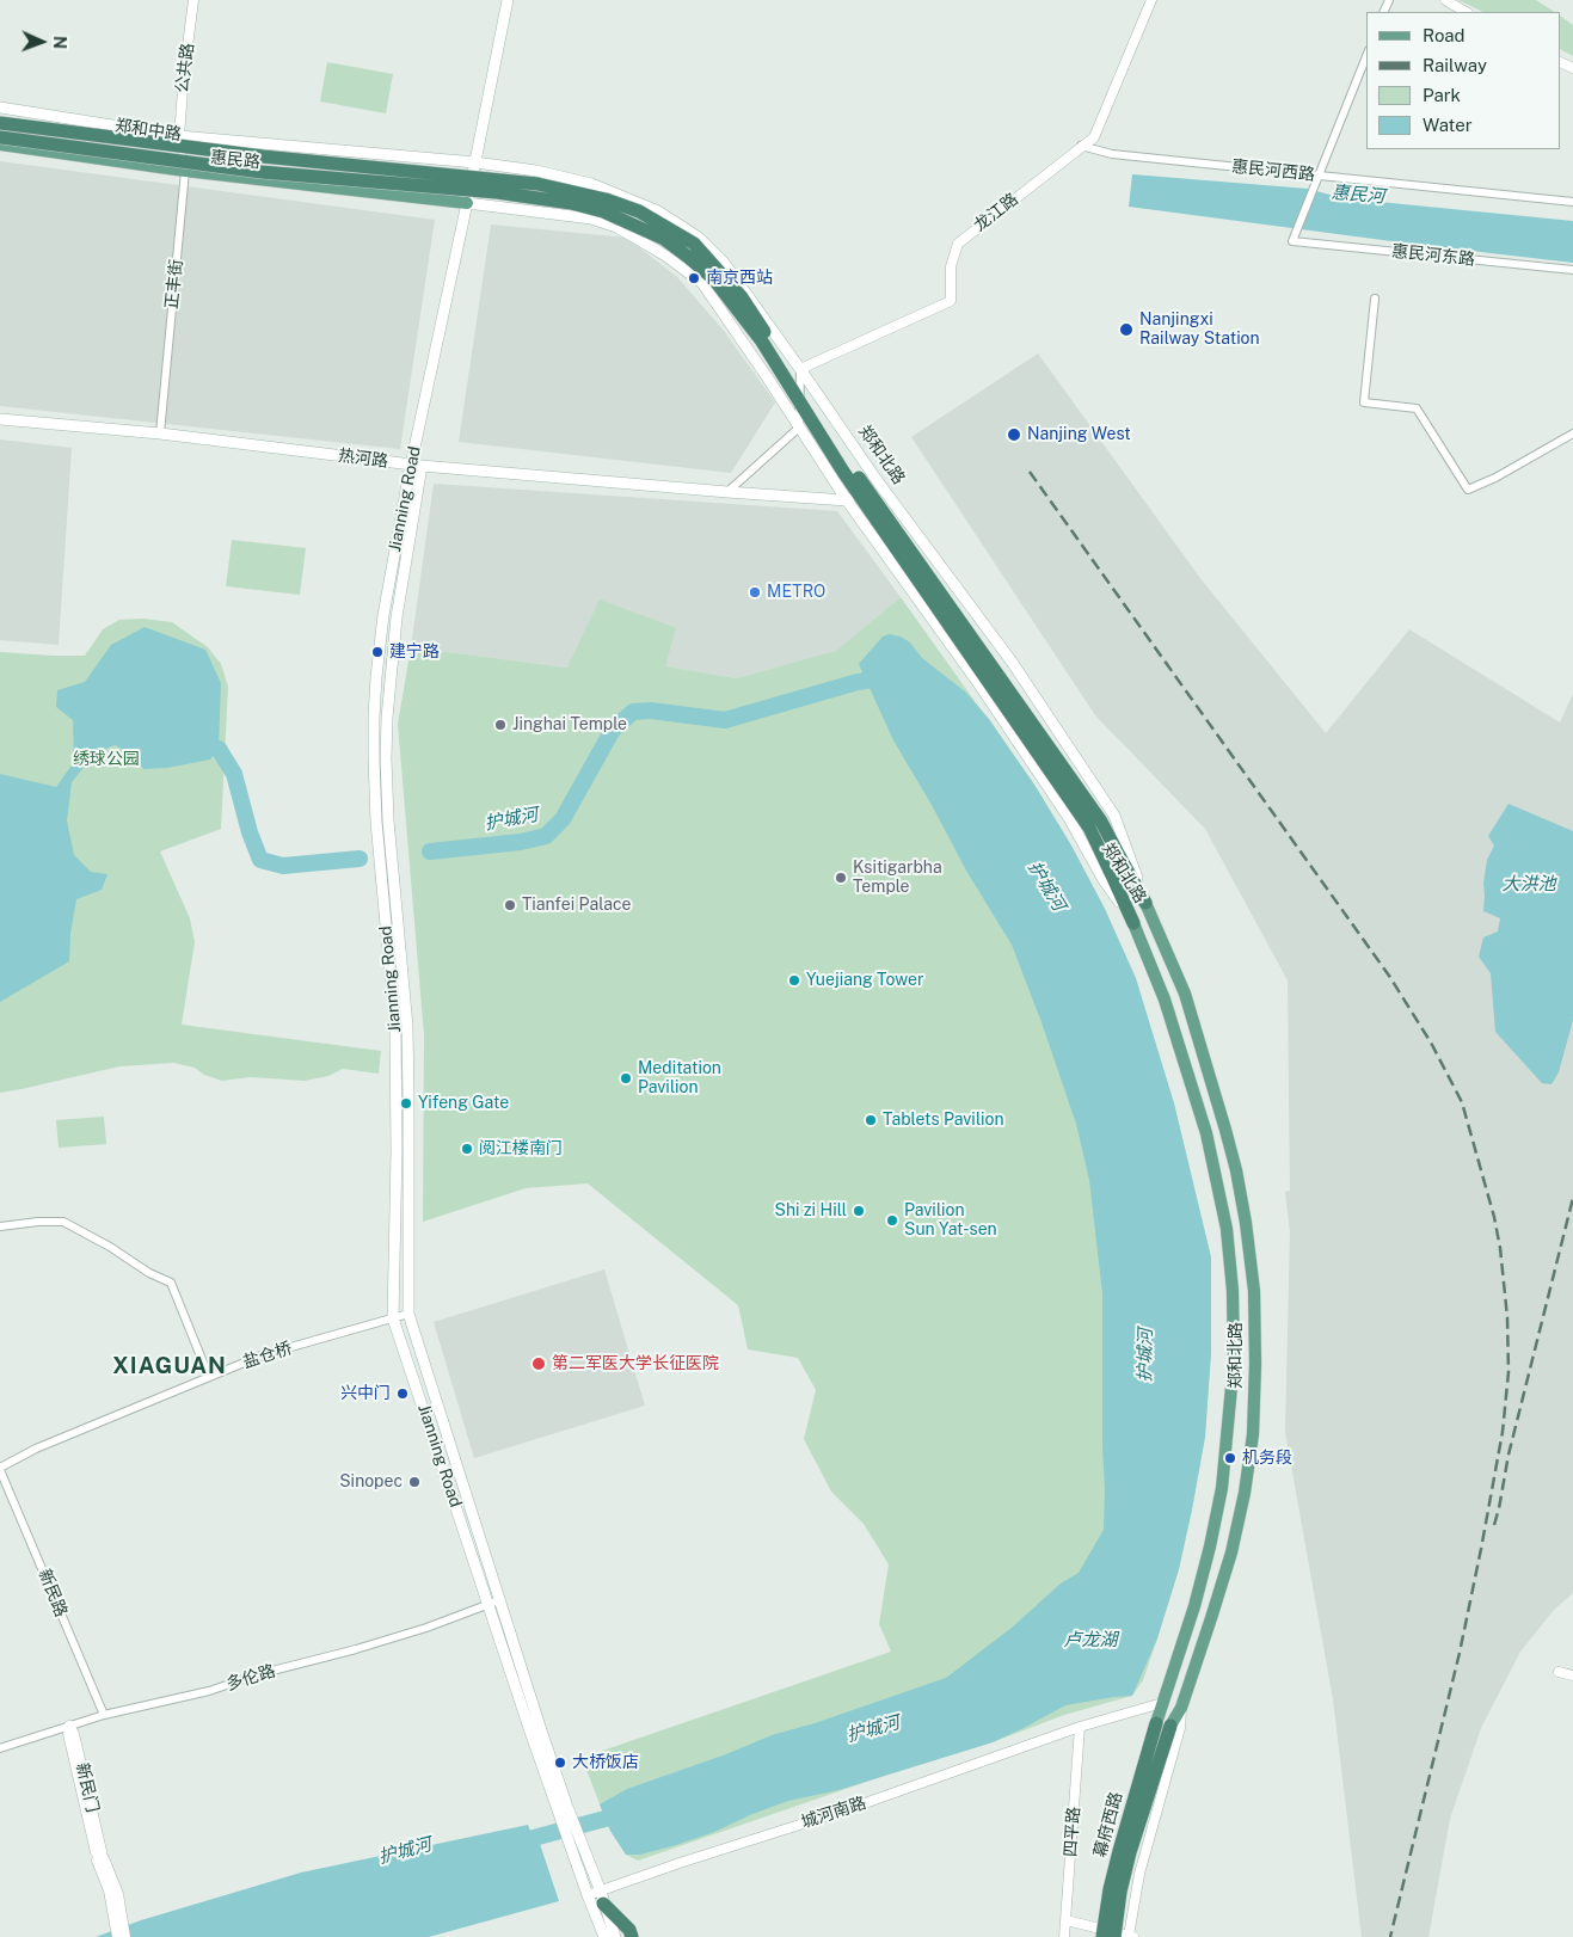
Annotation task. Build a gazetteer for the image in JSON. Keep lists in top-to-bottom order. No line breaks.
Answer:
{"streets":{"highway":["郑和北路","幕府西路"],"main road":["郑和中路","惠民路","热河路","Jianning Road"],"street":["公共路","惠民河西路","龙江路","惠民河东路","正丰街","盐仓桥","新民路","多伦路","城河南路","四平路"]},"crossings":[["公共路","郑和中路"],["公共路","正丰街"],["郑和中路","正丰街"],["郑和中路","郑和北路"],["郑和中路","Jianning Road"],["惠民路","正丰街"],["惠民路","郑和北路"],["惠民路","Jianning Road"],["惠民河西路","龙江路"],["惠民河西路","惠民河东路"],["龙江路","郑和北路"],["正丰街","热河路"],["郑和北路","热河路"],["郑和北路","Jianning Road"],["郑和北路","城河南路"],["郑和北路","幕府西路"],["热河路","Jianning Road"],["Jianning Road","盐仓桥"],["Jianning Road","多伦路"],["Jianning Road","城河南路"],["盐仓桥","新民路"],["新民路","多伦路"],["城河南路","四平路"]],"districts":["XIAGUAN"],"water":["惠民河","护城河","大洪池","卢龙湖"],"parks":["绣球公园"],"places":["南京西站","Nanjingxi Railway Station","Nanjing West","METRO","建宁路","Jinghai Temple","Ksitigarbha Temple","Tianfei Palace","Yuejiang Tower","Meditation Pavilion","Yifeng Gate","Tablets Pavilion","阅江楼南门","Shi zi Hill","Pavilion Sun Yat-sen","第二军医大学长征医院","兴中门","机务段","Sinopec","大桥饭店"],"legend":["Road","Railway","Park","Water"],"north":"right"}
